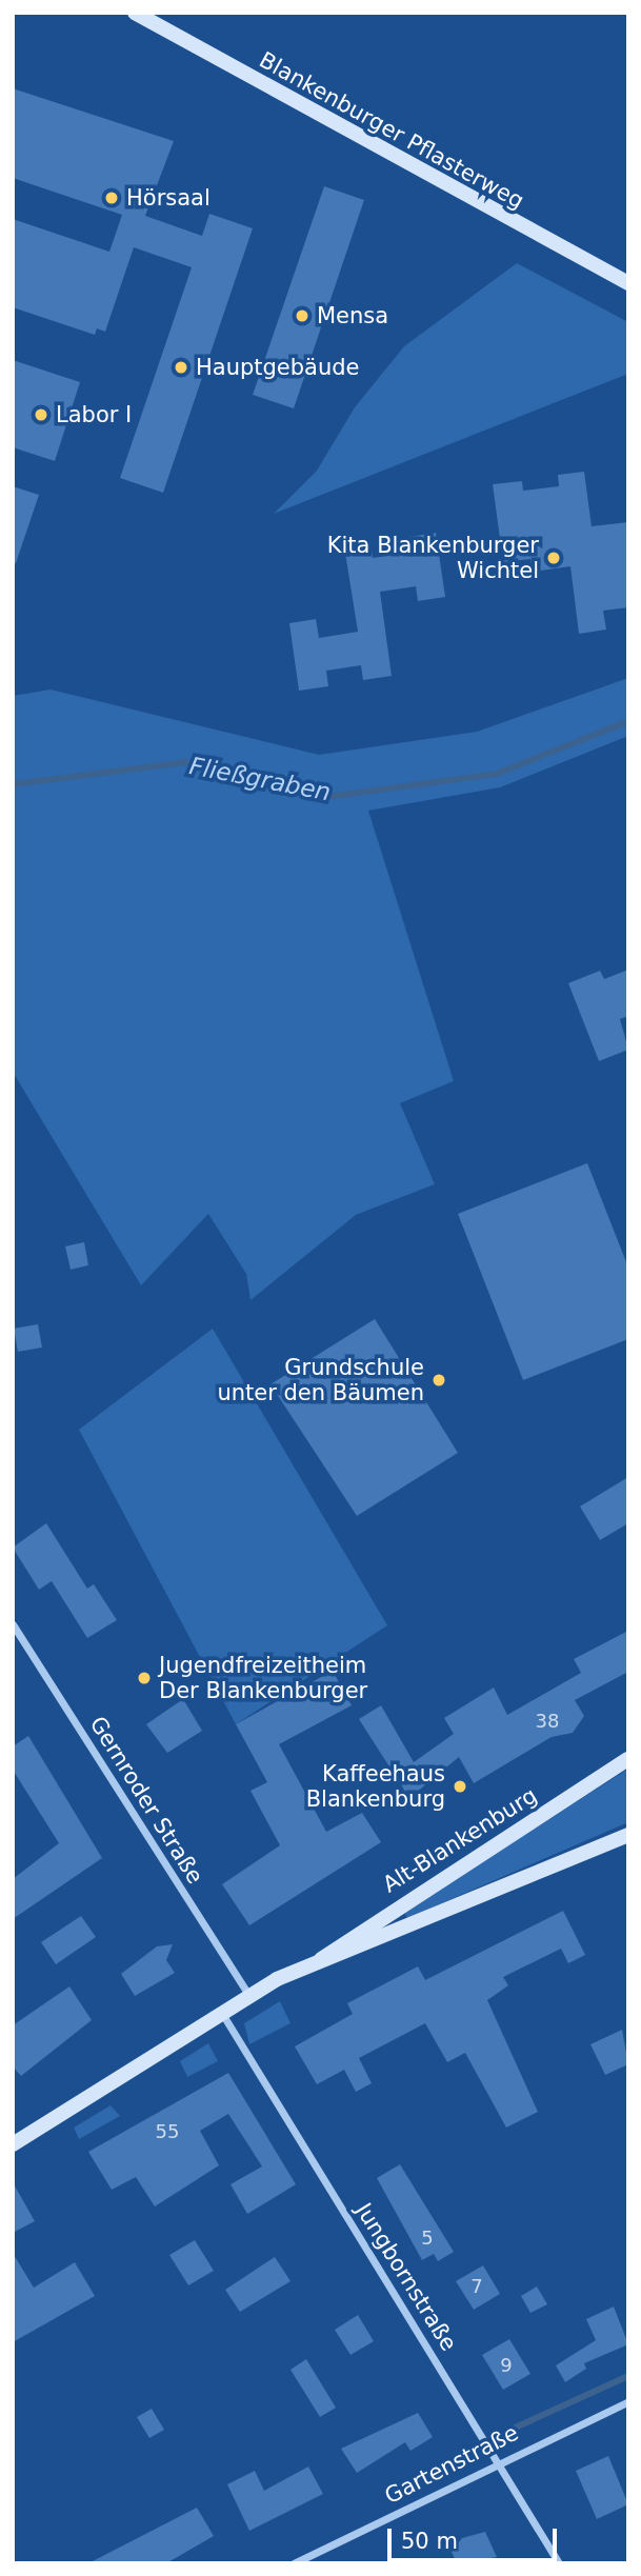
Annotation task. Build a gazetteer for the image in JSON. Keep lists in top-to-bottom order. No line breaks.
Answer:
{"streets":{"main road":["Blankenburger Pflasterweg","Alt-Blankenburg"],"street":["Gernroder Straße","Jungbornstraße","Gartenstraße"]},"crossings":[["Gernroder Straße","Alt-Blankenburg"],["Alt-Blankenburg","Jungbornstraße"],["Jungbornstraße","Gartenstraße"]],"water":["Fließgraben"],"places":["Hörsaal","Mensa","Hauptgebäude","Labor I","Kita Blankenburger Wichtel","Grundschule unter den Bäumen","Jugendfreizeitheim Der Blankenburger","Kaffeehaus Blankenburg"],"house_numbers":["38","55","5","7","9"],"scale_bar":"50 m"}
